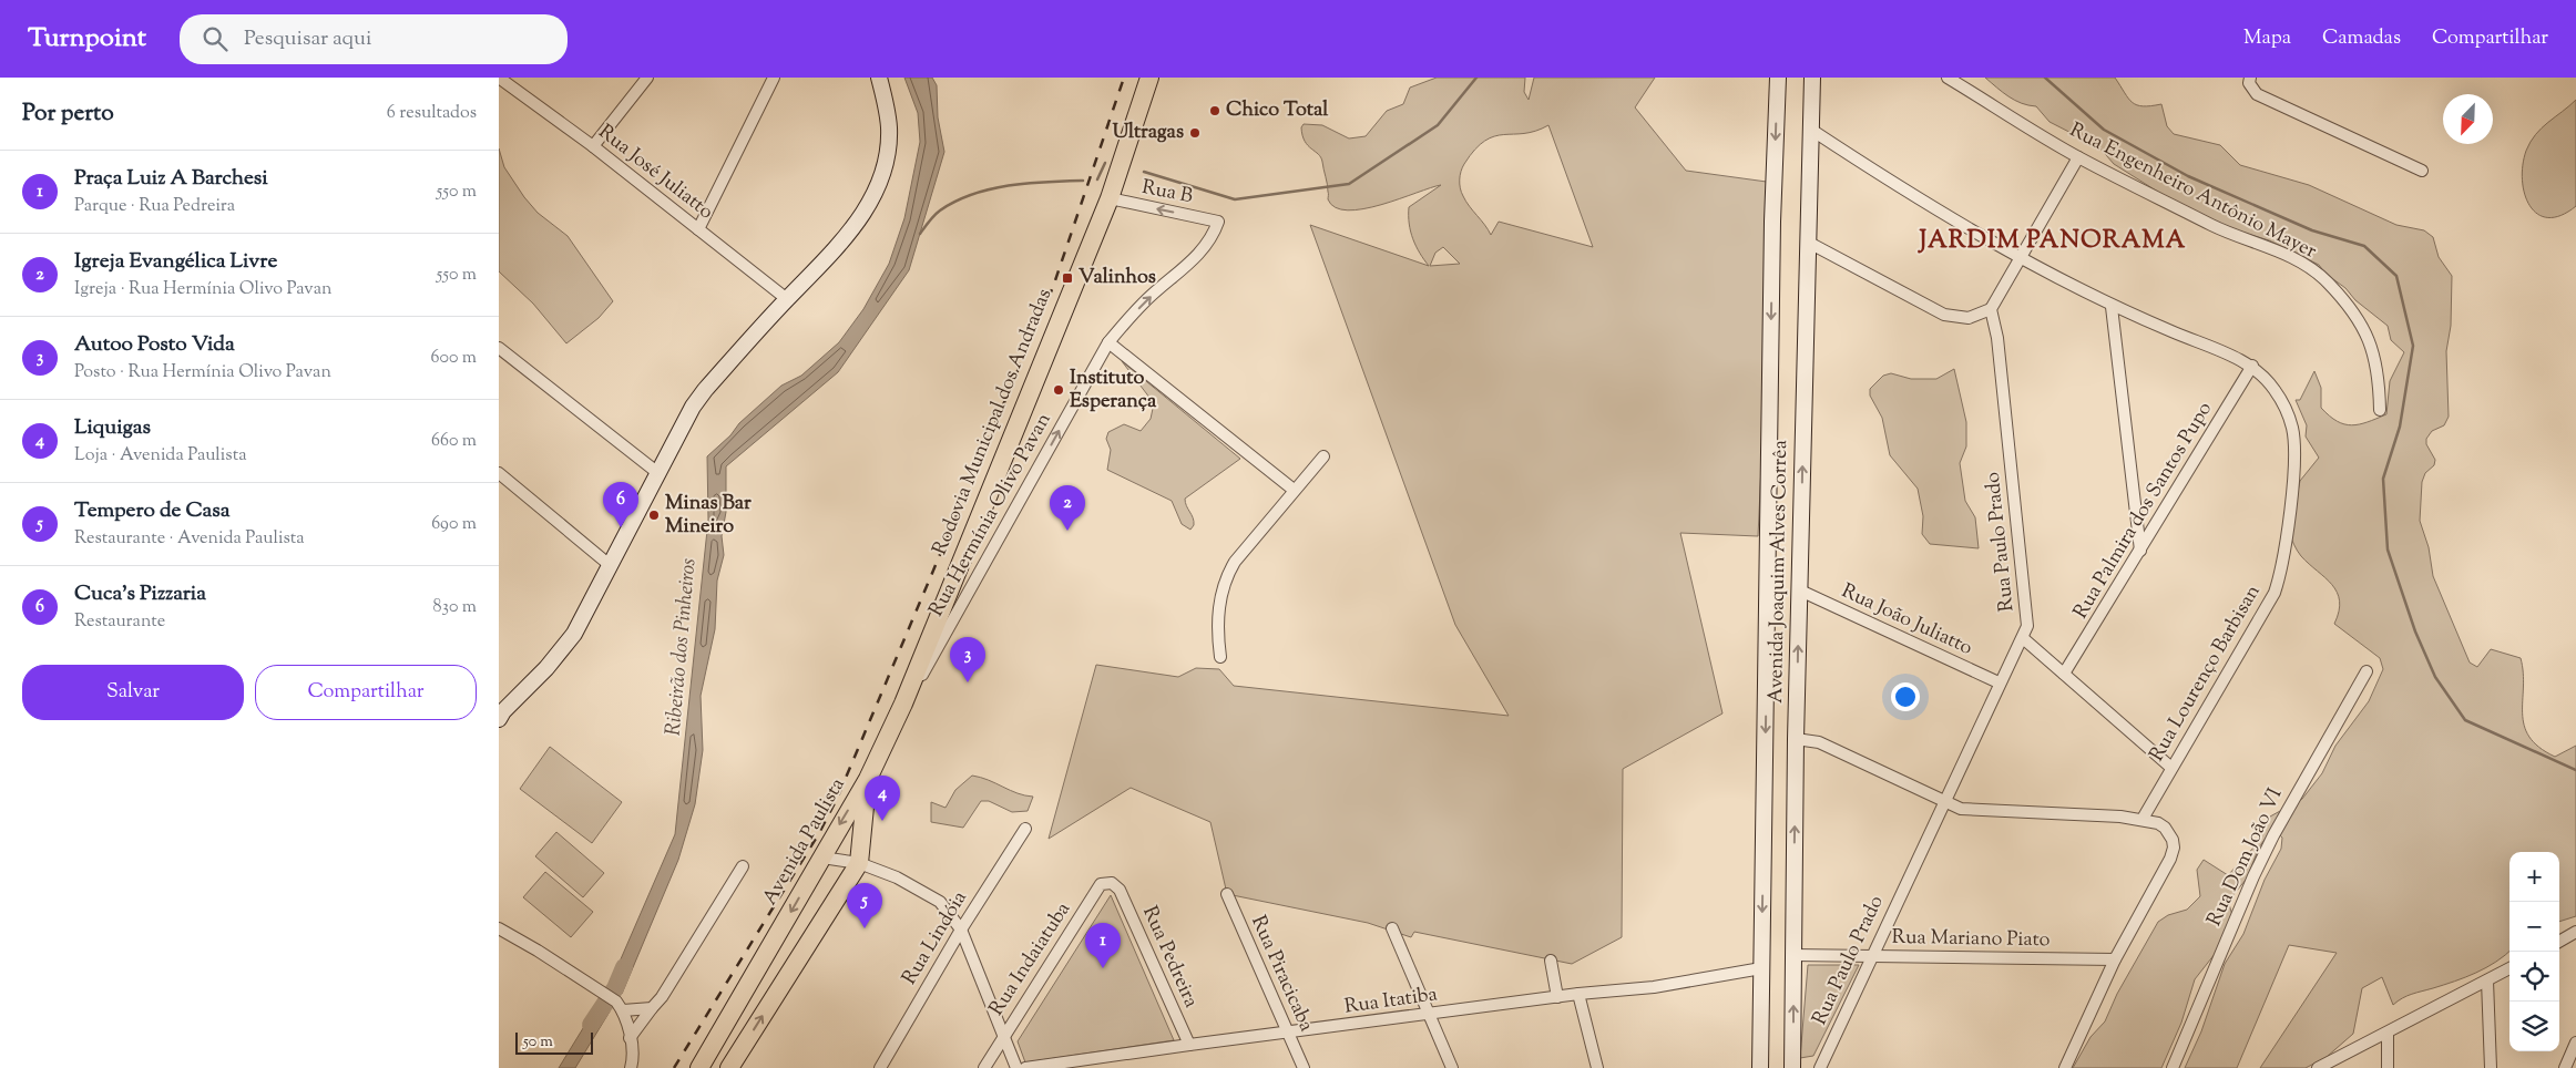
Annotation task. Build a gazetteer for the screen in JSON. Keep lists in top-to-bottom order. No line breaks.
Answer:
{"streets":{"main road":["Rodovia Municipal dos Andradas","Avenida Joaquim Alves Corrêa","Avenida Paulista"],"street":["Rua José Juliatto","Rua Engenheiro Antônio Mayer","Rua B","Rua Palmira dos Santos Pupo","Rua Hermínia Olivo Pavan","Rua Paulo Prado","Rua João Juliatto","Rua Lourenço Barbisan","Rua Dom João VI","Rua Lindóia","Rua Mariano Piato","Rua Pedreira","Rua Indaiatuba","Rua Piracicaba","Rua Itatiba"]},"crossings":[["Rua B","Rodovia Municipal dos Andradas"],["Rua B","Rua Hermínia Olivo Pavan"],["Rodovia Municipal dos Andradas","Rua Hermínia Olivo Pavan"],["Rodovia Municipal dos Andradas","Avenida Paulista"],["Rua Palmira dos Santos Pupo","Rua Lourenço Barbisan"],["Rua Paulo Prado","Rua João Juliatto"],["Rua Paulo Prado","Rua Mariano Piato"],["Avenida Joaquim Alves Corrêa","Rua João Juliatto"],["Avenida Joaquim Alves Corrêa","Rua Lourenço Barbisan"],["Avenida Joaquim Alves Corrêa","Rua Mariano Piato"],["Avenida Joaquim Alves Corrêa","Rua Itatiba"],["Rua Pedreira","Rua Indaiatuba"],["Rua Pedreira","Rua Itatiba"],["Rua Piracicaba","Rua Itatiba"]],"one_way":["Rua B","Rua Hermínia Olivo Pavan"],"districts":["JARDIM PANORAMA"],"water":["Ribeirão dos Pinheiros"],"places":{"other":["Chico Total","Ultragas","Instituto Esperança","Minas Bar Mineiro"],"transit":["Valinhos"]},"scale_bar":"50 m","north":"bottom left","page":{"header":"Turnpoint","search":"Pesquisar aqui","nav":["Mapa","Camadas","Compartilhar"],"heading":["Por perto","6 resultados"],"list":[{"mark":"1","name":"Praça Luiz A Barchesi","note":"Parque · Rua Pedreira","value":"550 m"},{"mark":"2","name":"Igreja Evangélica Livre","note":"Igreja · Rua Hermínia Olivo Pavan","value":"550 m"},{"mark":"3","name":"Autoo Posto Vida","note":"Posto · Rua Hermínia Olivo Pavan","value":"600 m"},{"mark":"4","name":"Liquigas","note":"Loja · Avenida Paulista","value":"660 m"},{"mark":"5","name":"Tempero de Casa","note":"Restaurante · Avenida Paulista","value":"690 m"},{"mark":"6","name":"Cuca's Pizzaria","note":"Restaurante","value":"830 m"}],"pins":["6","2","3","4","5","1"],"buttons":["Salvar","Compartilhar"],"map_buttons":["+","−"],"scale":"50 m"}}
